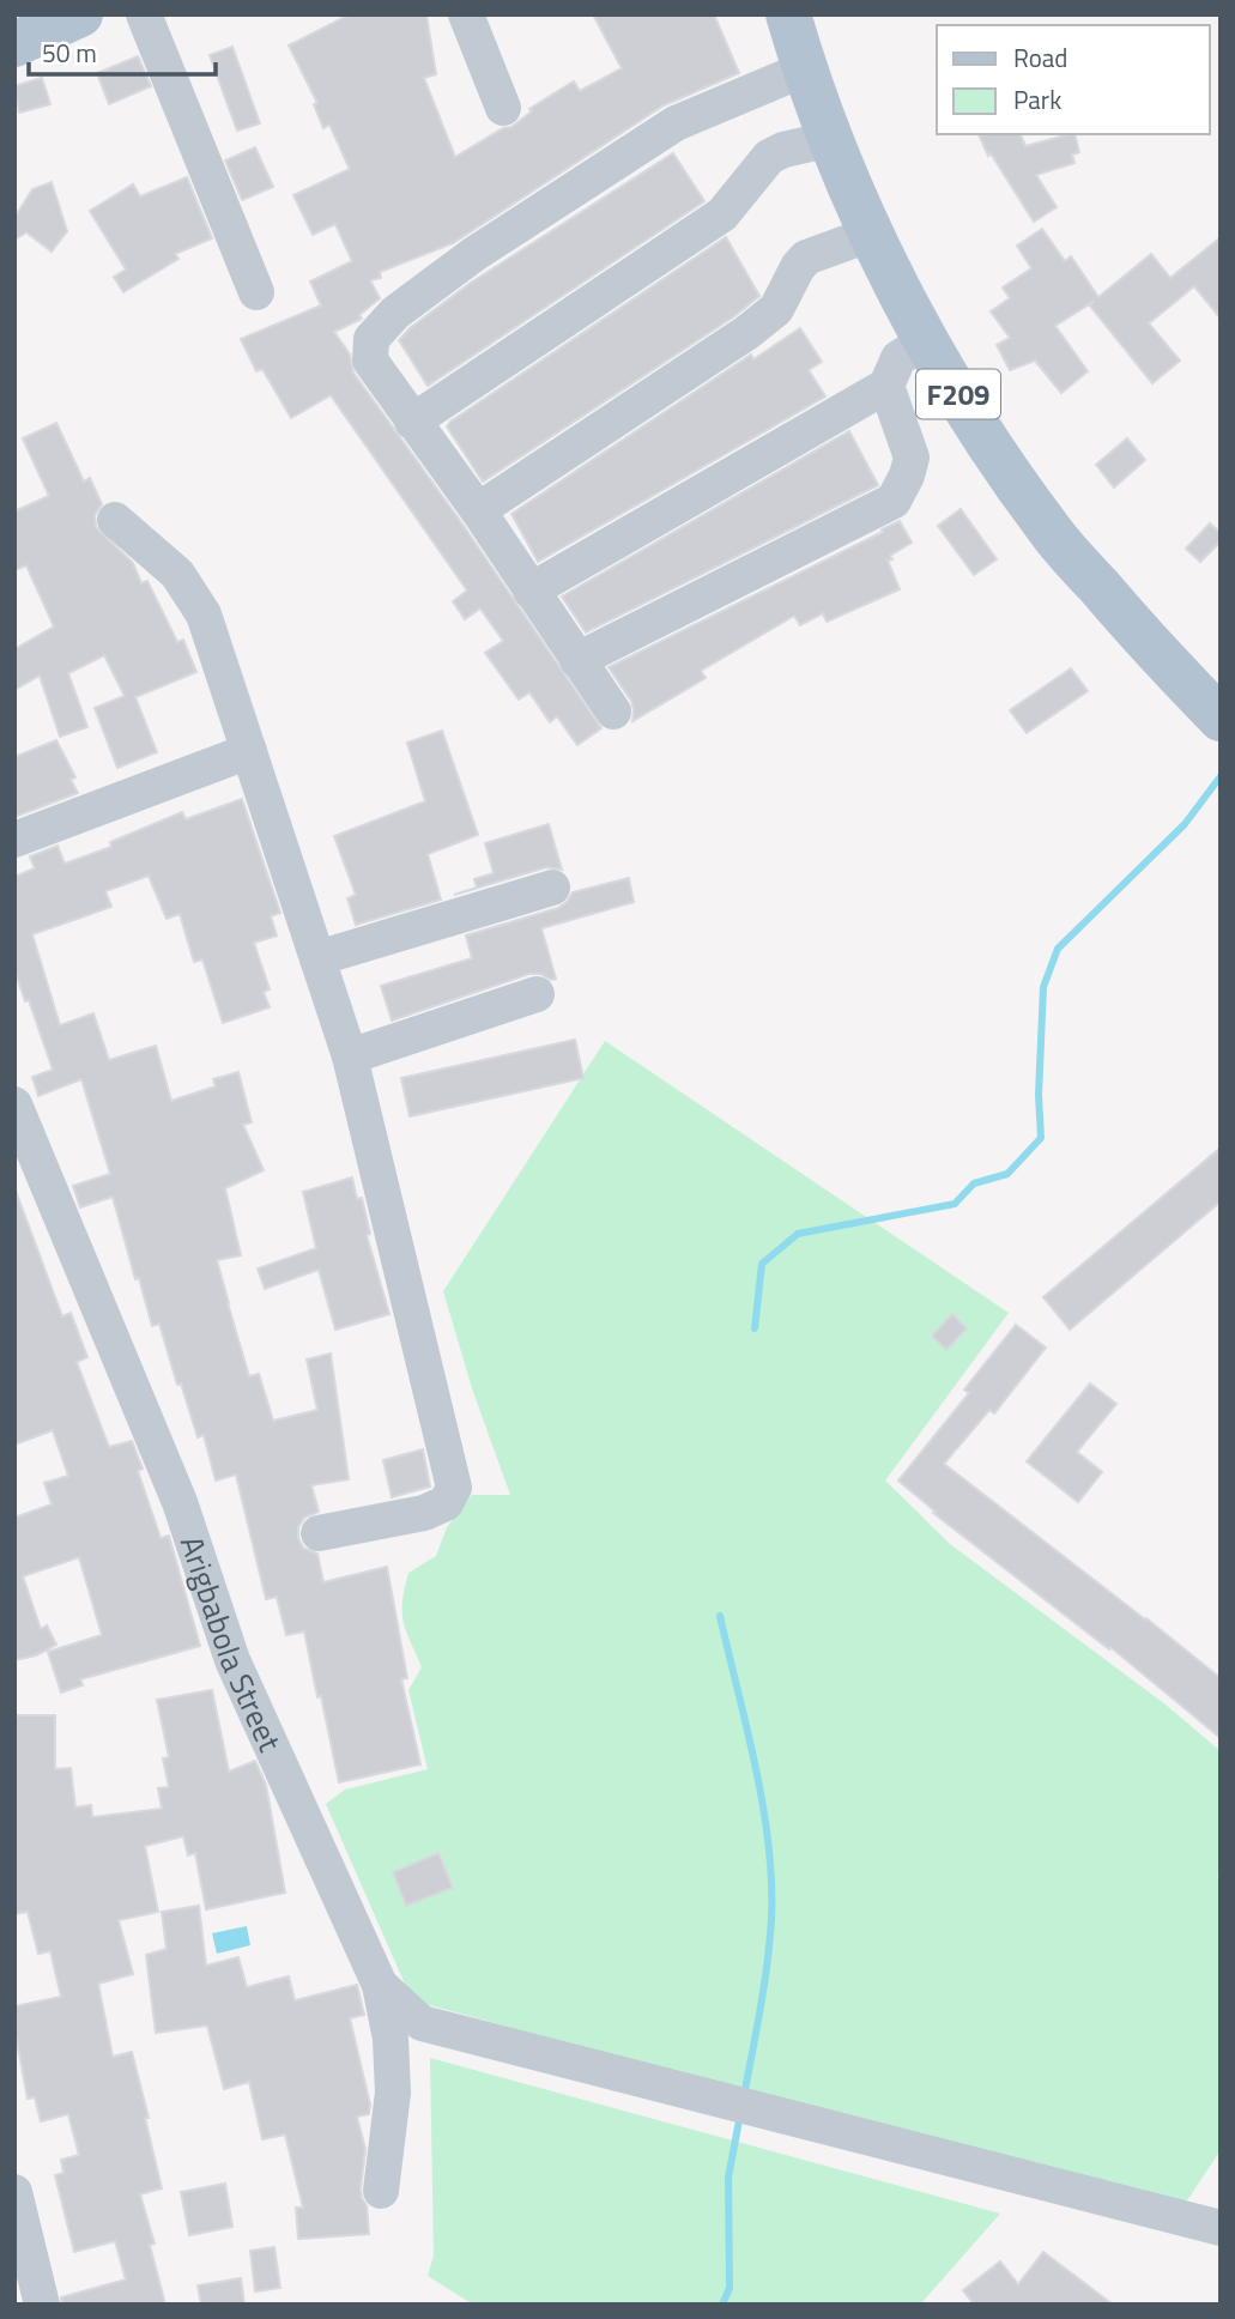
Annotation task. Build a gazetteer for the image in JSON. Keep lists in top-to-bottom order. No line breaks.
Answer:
{"streets":{"main road":["F209"],"street":["Arigbabola Street"]},"legend":["Road","Park"],"scale_bar":"50 m"}
